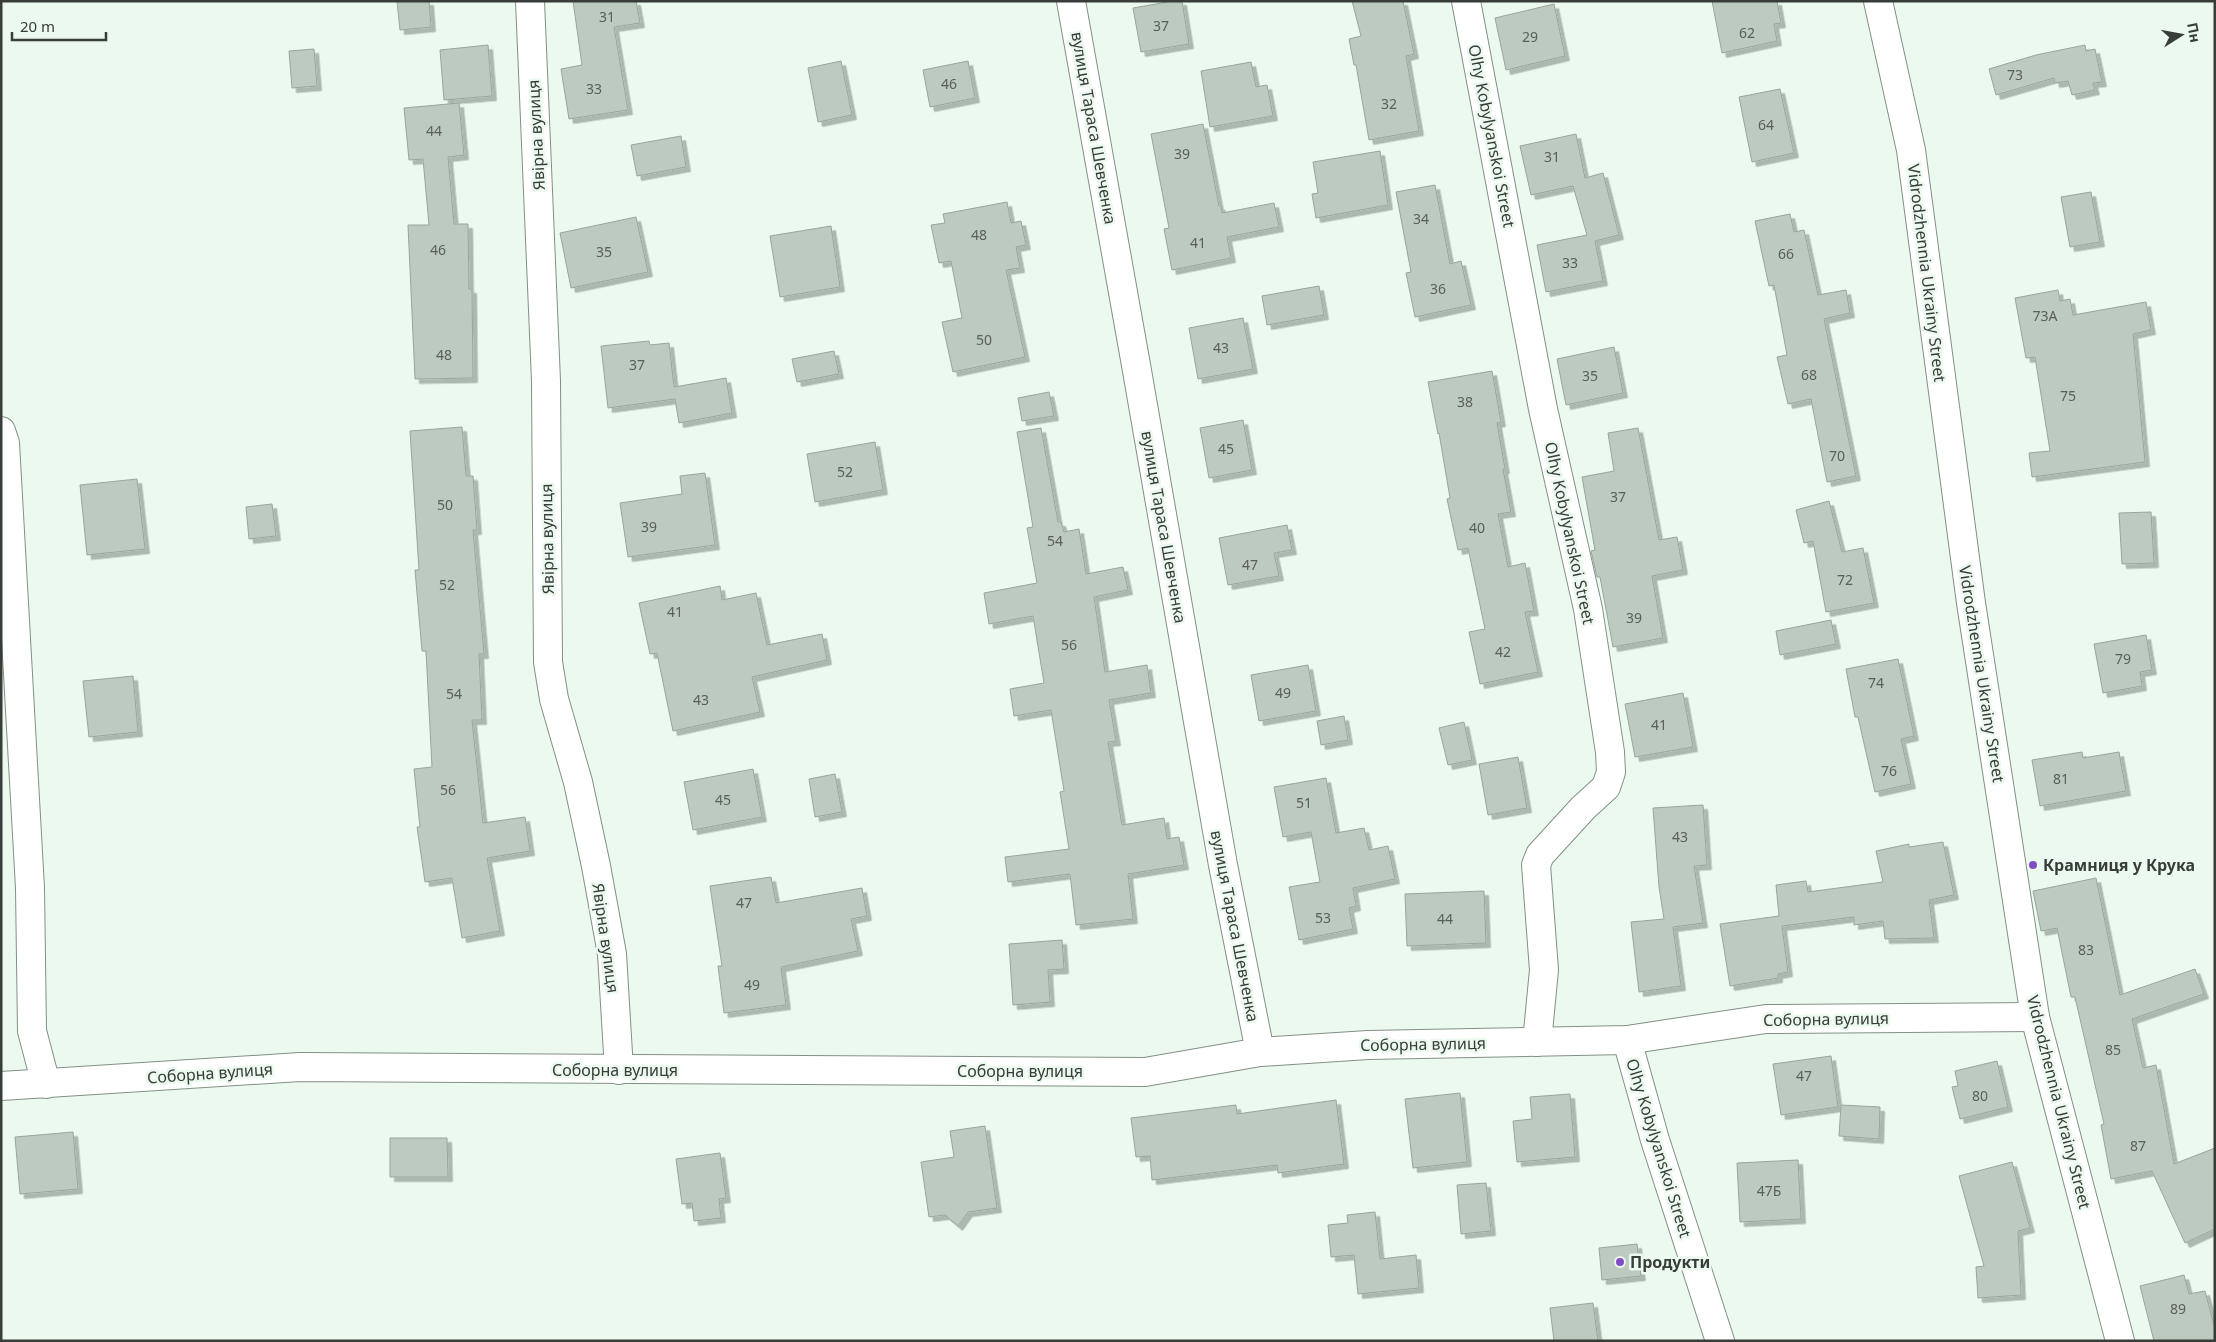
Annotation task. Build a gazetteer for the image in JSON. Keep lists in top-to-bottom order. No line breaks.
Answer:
{"streets":{"street":["вулиця Тараса Шевченка","Явірна вулиця","Olhy Kobylyanskoi Street","Vidrodzhennia Ukrainy Street","Соборна вулиця"]},"crossings":[["вулиця Тараса Шевченка","Соборна вулиця"],["Явірна вулиця","Соборна вулиця"],["Olhy Kobylyanskoi Street","Соборна вулиця"],["Vidrodzhennia Ukrainy Street","Соборна вулиця"]],"places":["Крамниця у Крука","Продукти"],"house_numbers":["31","37","62","29","73","46","33","32","64","44","39","31","34","48","41","46","35","66","33","36","73А","50","43","48","37","68","35","75","38","45","70","52","37","50","39","40","54","47","72","52","41","39","56","42","79","74","49","54","43","41","76","81","56","45","51","43","47","53","44","83","49","85","47","80","87","47Б","89"],"scale_bar":"20 m","north":"right"}
